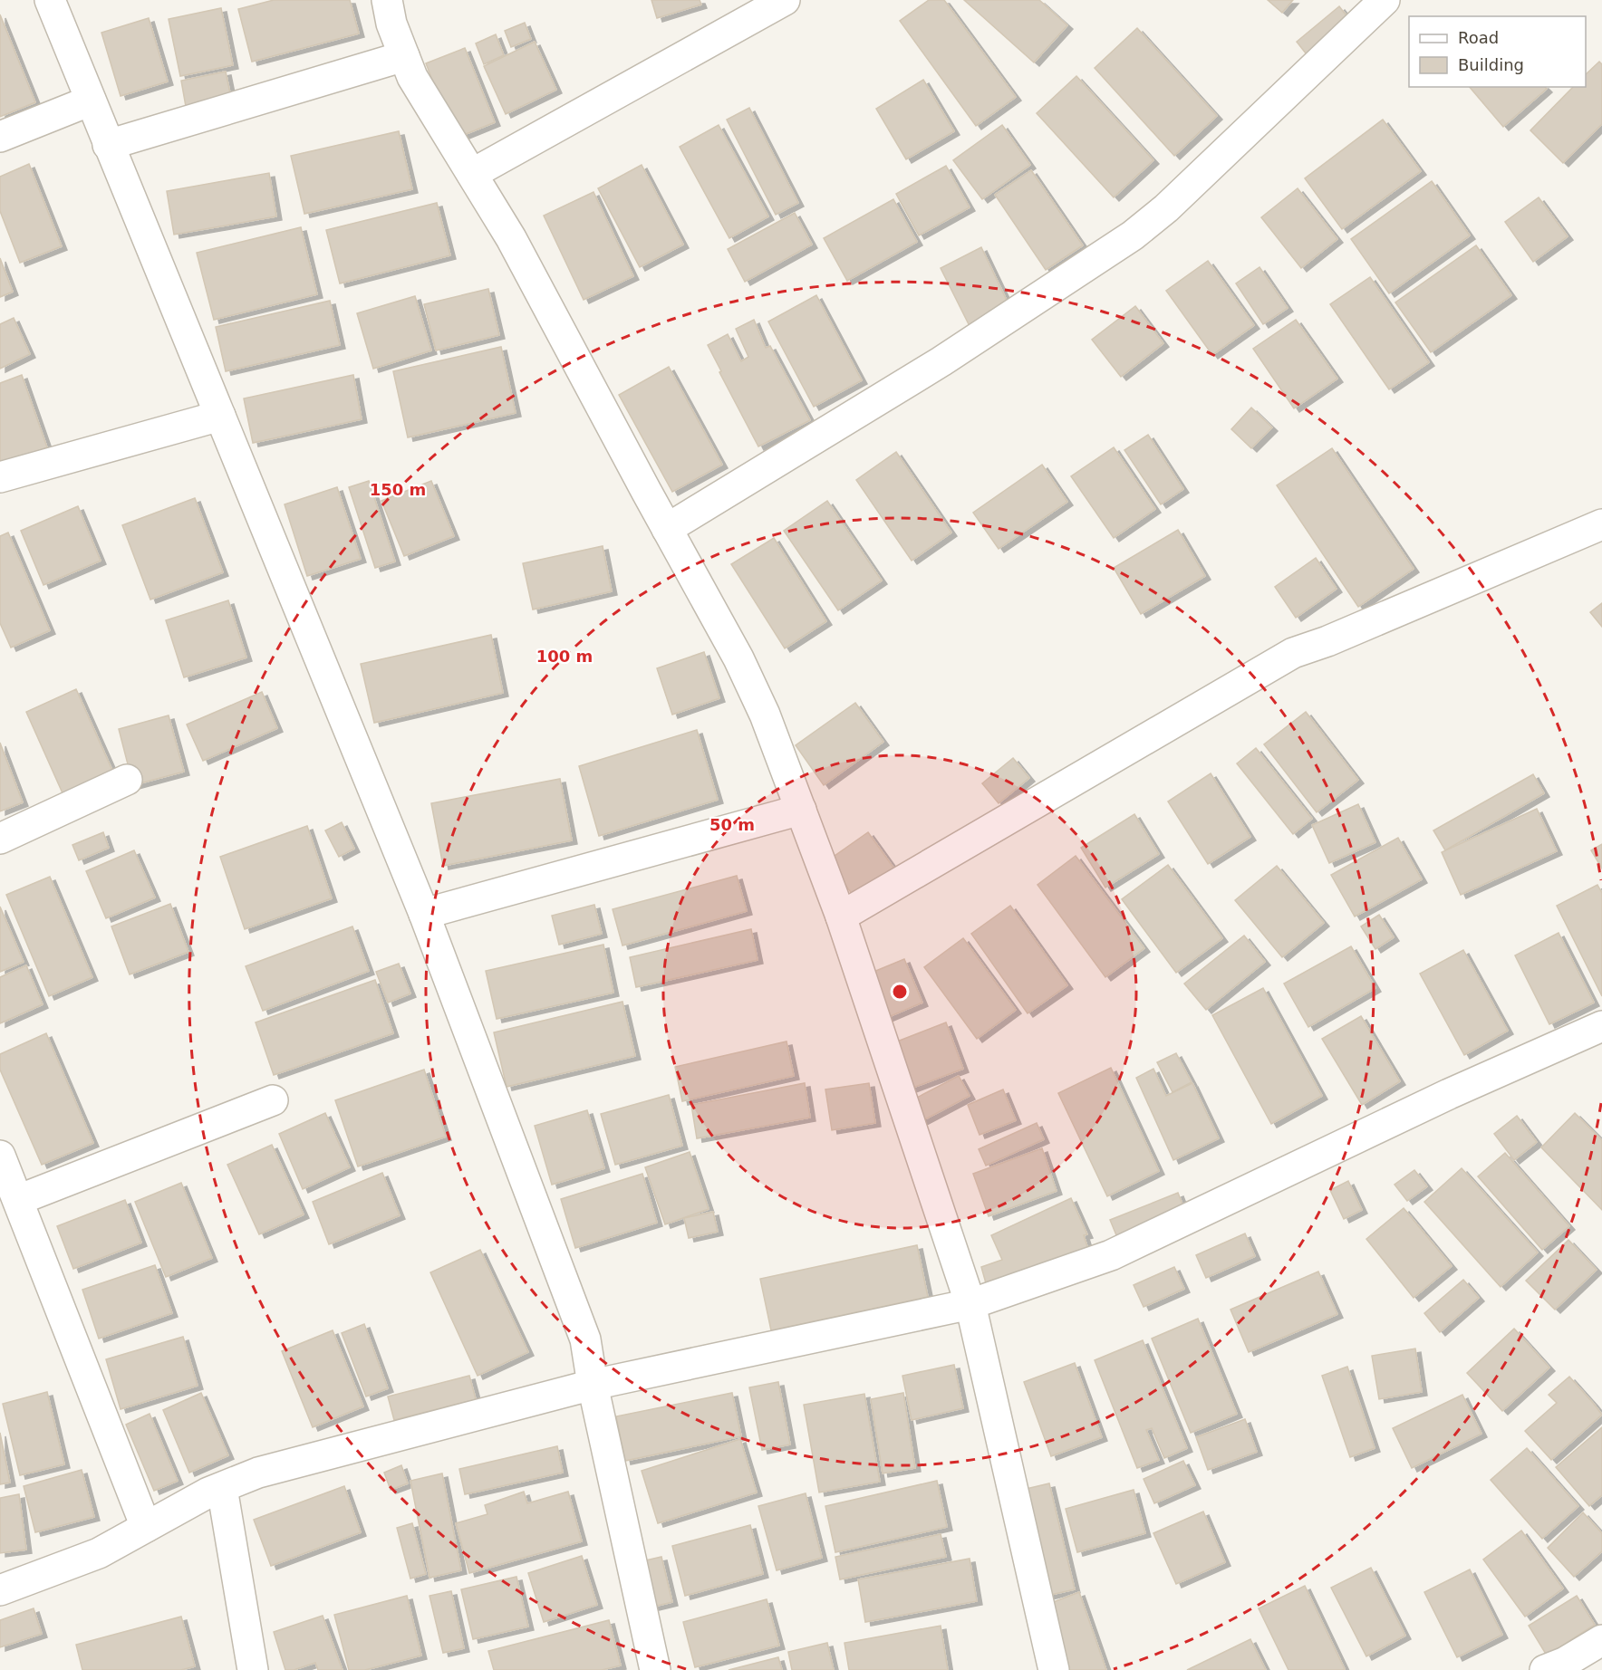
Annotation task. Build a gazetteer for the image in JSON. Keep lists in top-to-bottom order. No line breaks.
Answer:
{"legend":["Road","Building"],"rings":["150 m","100 m","50 m"]}
